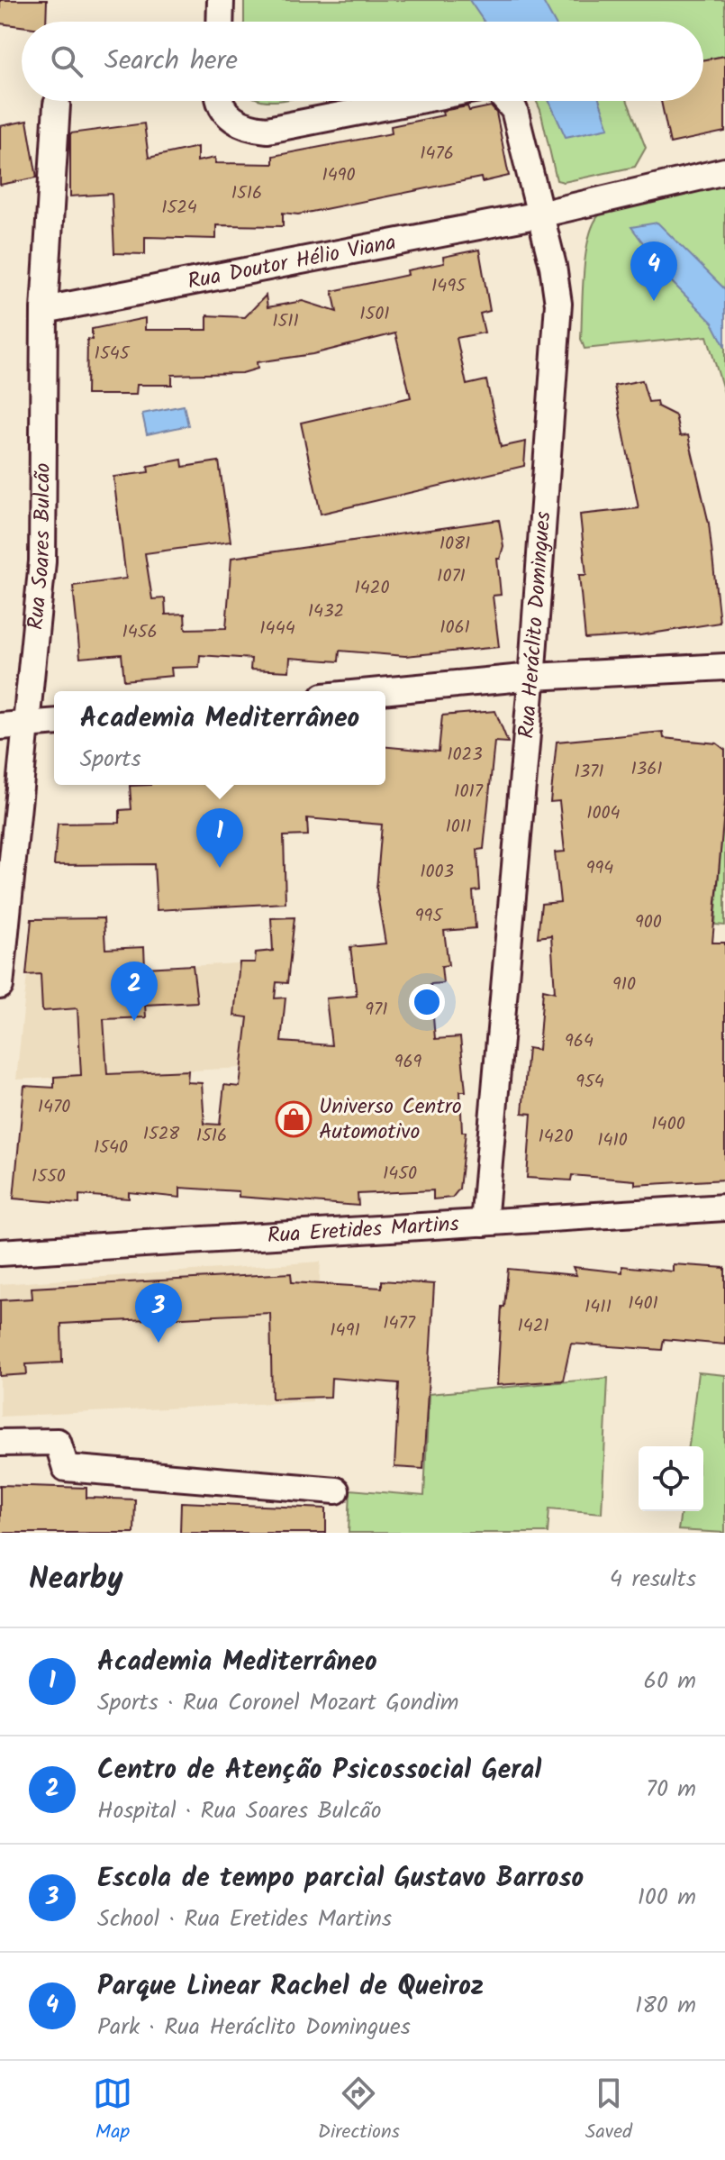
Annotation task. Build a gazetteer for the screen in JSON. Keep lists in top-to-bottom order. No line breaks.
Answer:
{"streets":{"street":["Rua Doutor Hélio Viana","Rua Soares Bulcão","Rua Heráclito Domingues","Rua Eretides Martins"]},"crossings":[["Rua Doutor Hélio Viana","Rua Soares Bulcão"],["Rua Doutor Hélio Viana","Rua Heráclito Domingues"],["Rua Heráclito Domingues","Rua Eretides Martins"]],"places":{"shop":["Universo Centro Automotivo"]},"house_numbers":["1476","1490","1516","1524","1495","1501","1511","1545","1081","1071","1420","1432","1061","1444","1456","1023","1361","1371","1017","1004","1011","994","1003","995","900","910","971","964","969","954","1470","1400","1528","1516","1420","1410","1540","1450","1550","1401","1411","1477","1421","1491"],"page":{"search":"Search here","pins":["4","1","2","3"],"popup":["Academia Mediterrâneo","Sports"],"heading":["Nearby","4 results"],"list":[{"mark":"1","name":"Academia Mediterrâneo","note":"Sports · Rua Coronel Mozart Gondim","value":"60 m"},{"mark":"2","name":"Centro de Atenção Psicossocial Geral","note":"Hospital · Rua Soares Bulcão","value":"70 m"},{"mark":"3","name":"Escola de tempo parcial Gustavo Barroso","note":"School · Rua Eretides Martins","value":"100 m"},{"mark":"4","name":"Parque Linear Rachel de Queiroz","note":"Park · Rua Heráclito Domingues","value":"180 m"}],"nav":["Map","Directions","Saved"]}}
